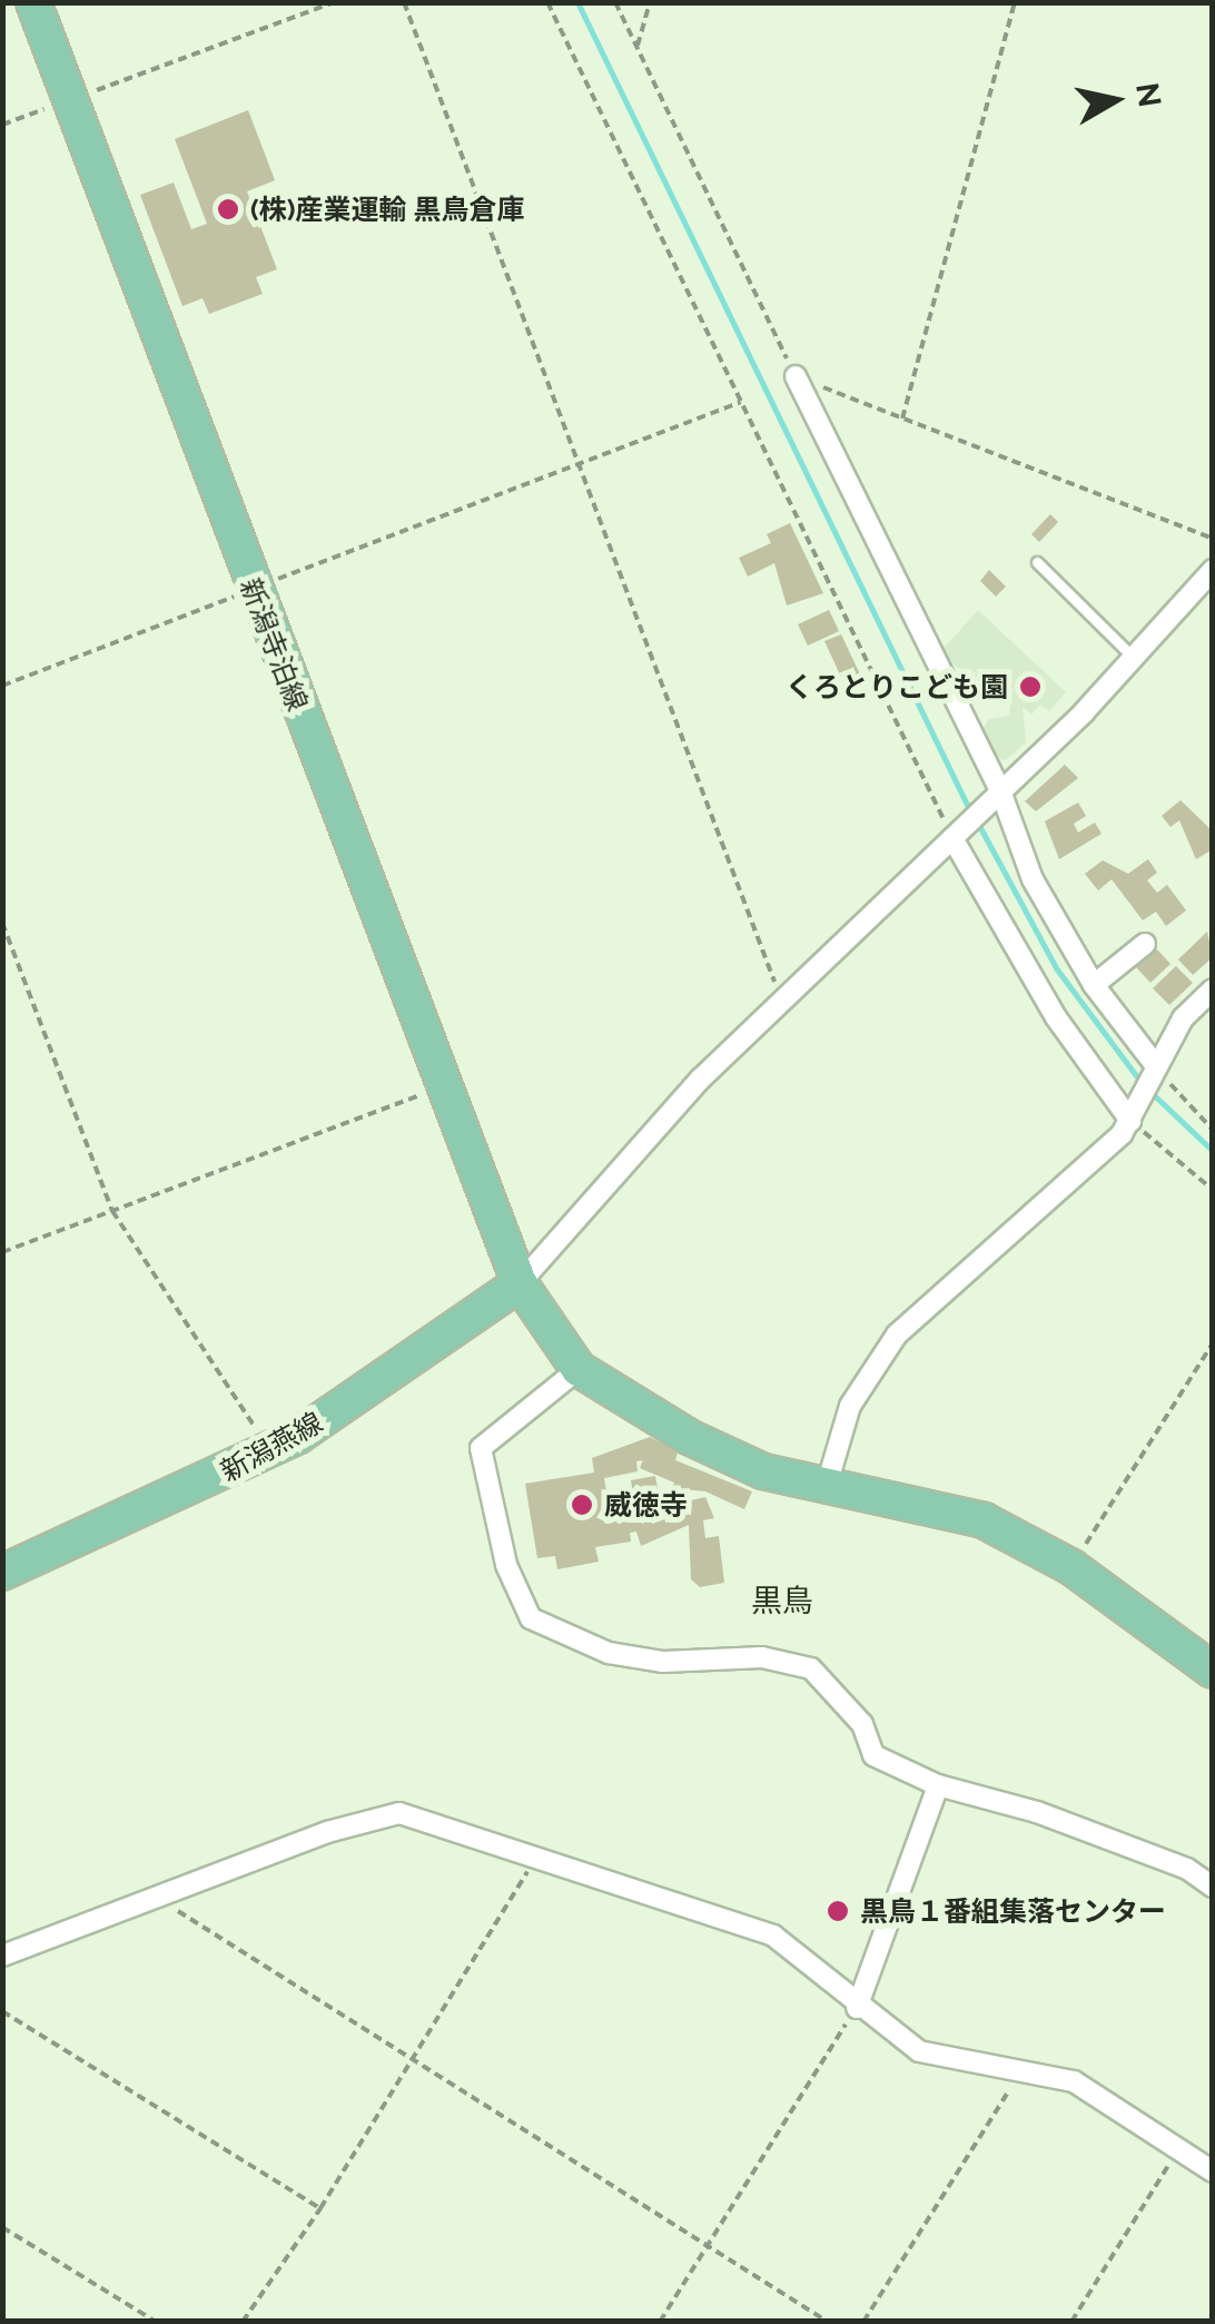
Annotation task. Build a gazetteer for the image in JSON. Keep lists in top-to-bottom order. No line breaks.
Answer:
{"streets":{"main road":["新潟寺泊線","新潟燕線"]},"crossings":[["新潟寺泊線","新潟燕線"]],"districts":["黒鳥"],"places":["(株)産業運輸 黒鳥倉庫","くろとりこども園","威徳寺","黒鳥１番組集落センター"],"north":"right"}
